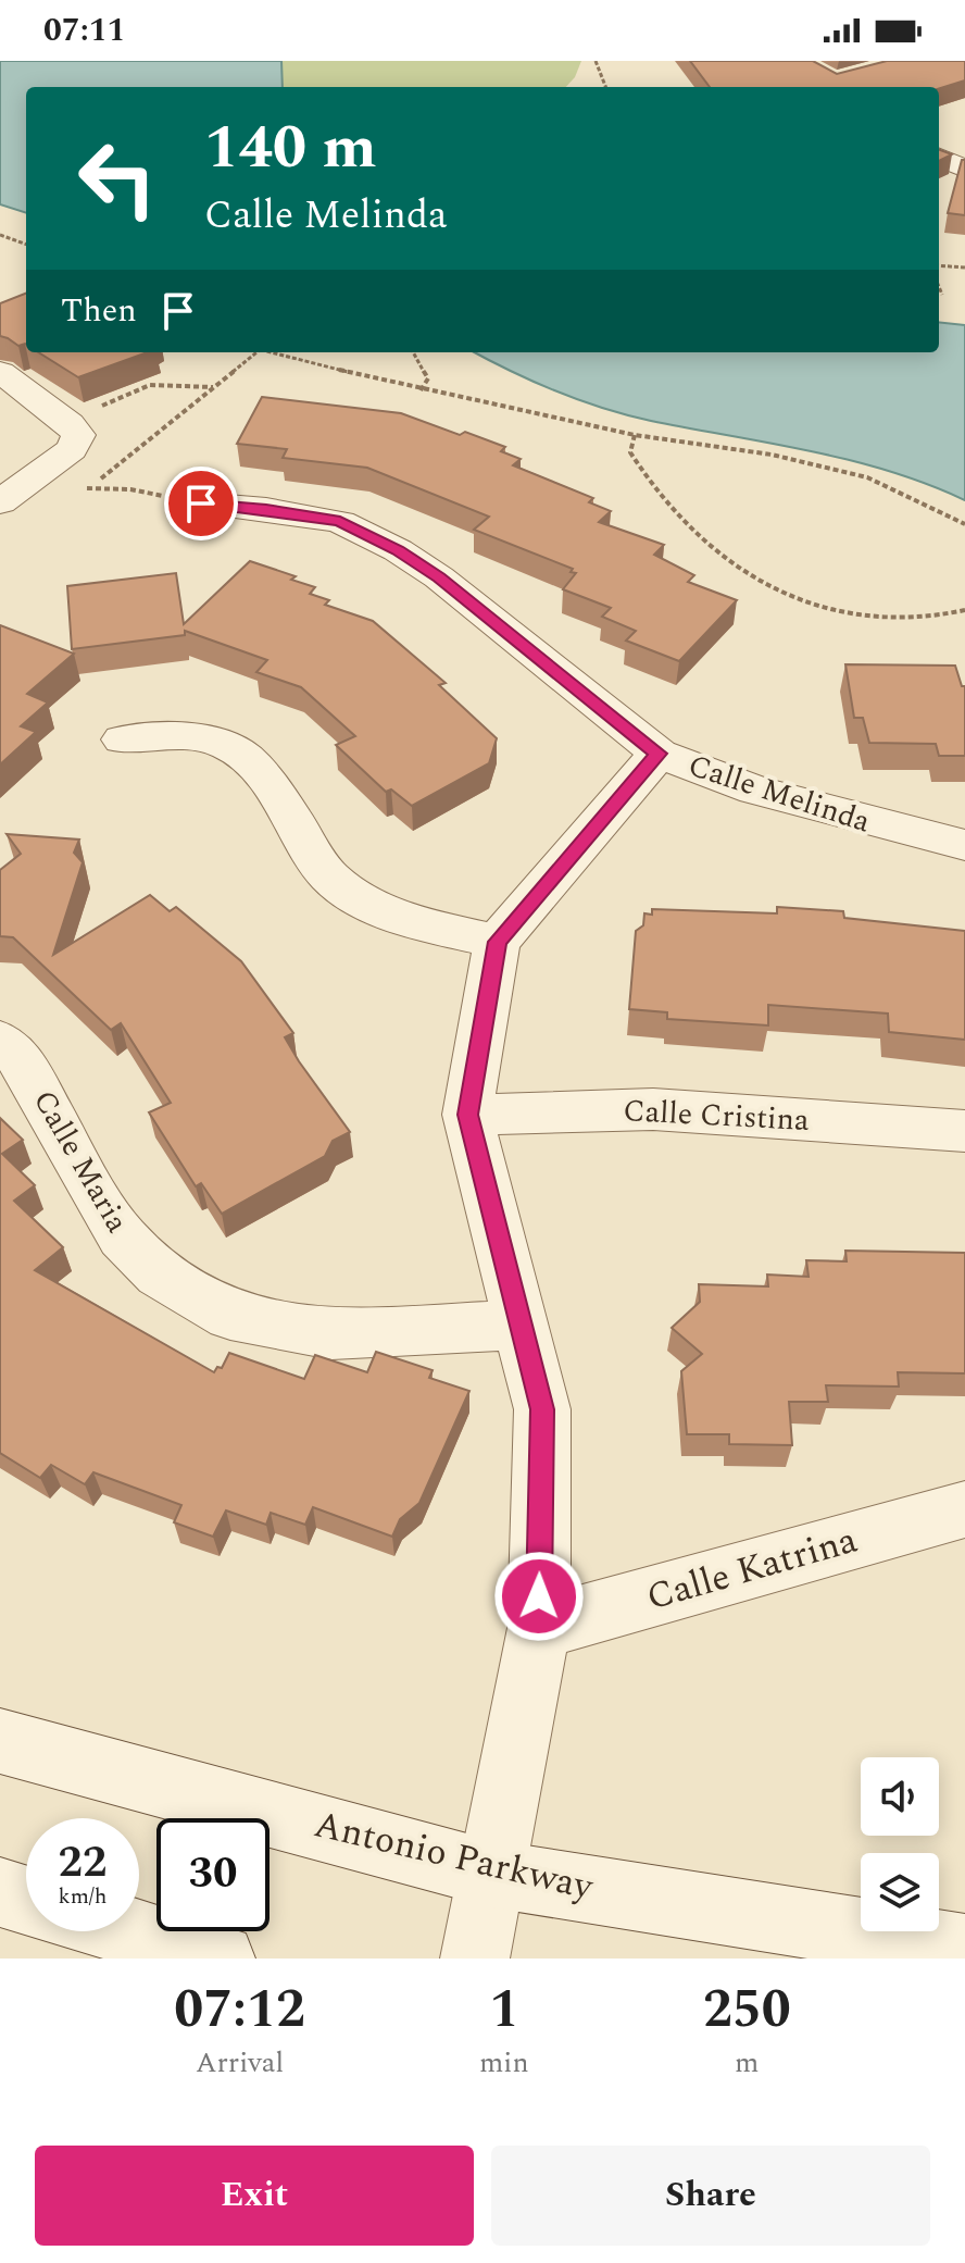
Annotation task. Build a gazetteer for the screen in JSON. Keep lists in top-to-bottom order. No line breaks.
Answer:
{"streets":{"street":["Calle Melinda","Calle Cristina","Calle Maria","Calle Katrina","Antonio Parkway"]},"page":{"status":"07:11","turn":["140 m","Calle Melinda"],"then":"Then","speed":"22 km/h","limit":"30","eta":["07:12","Arrival","1","min","250","m"],"buttons":["Exit","Share"]}}
